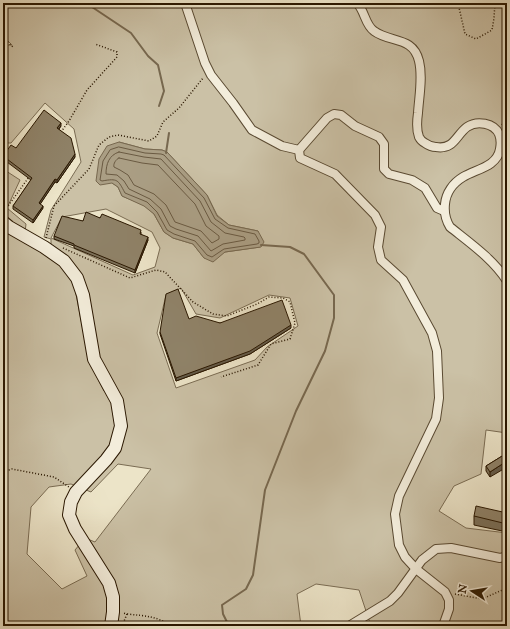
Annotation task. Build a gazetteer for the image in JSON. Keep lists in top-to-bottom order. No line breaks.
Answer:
{"north":"left"}
